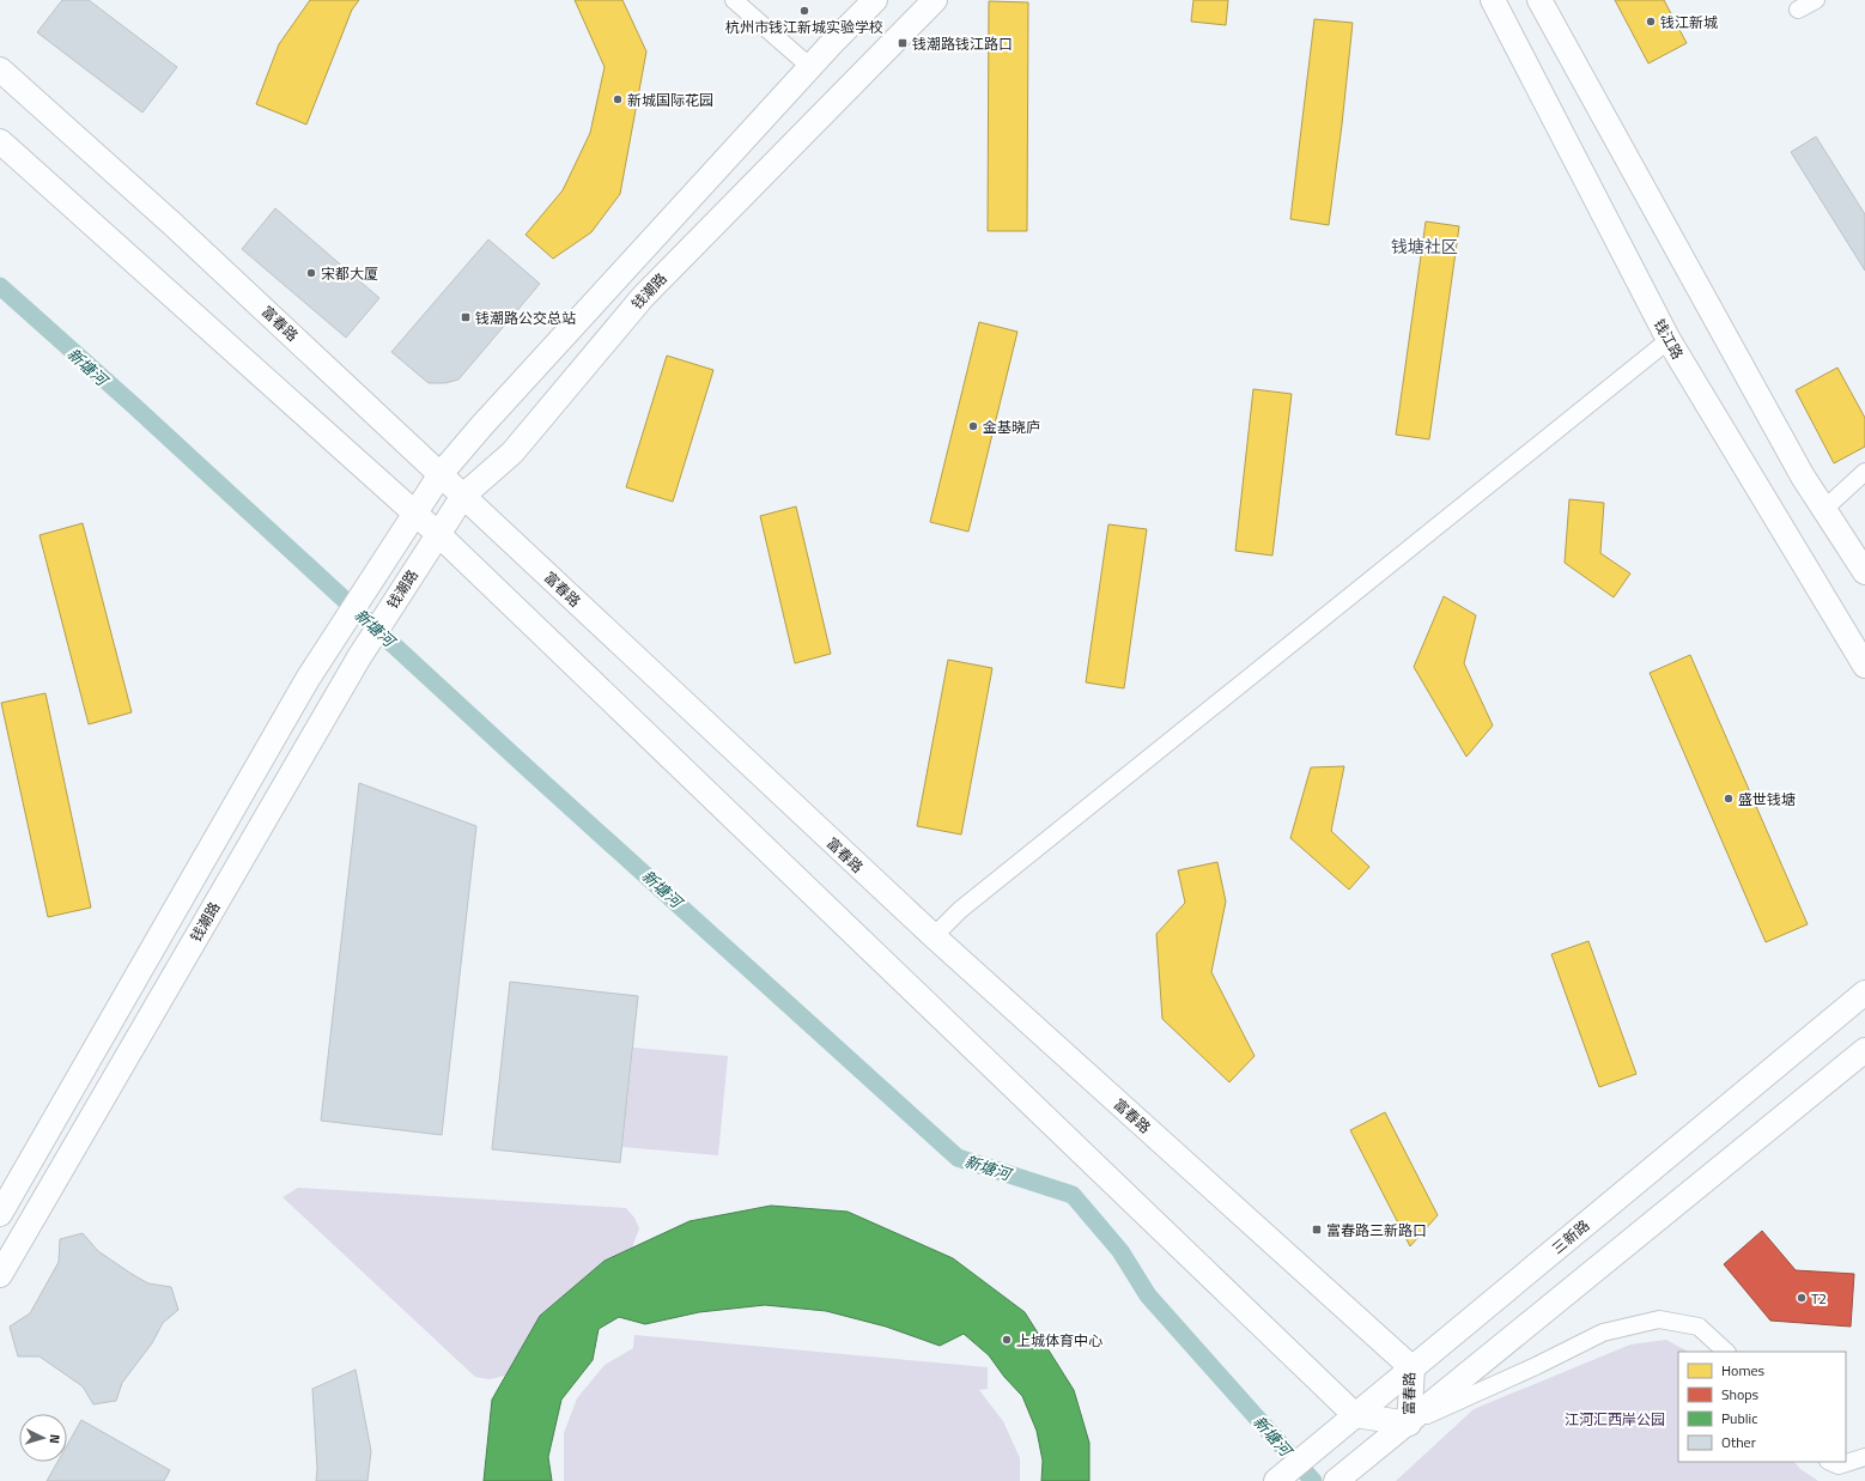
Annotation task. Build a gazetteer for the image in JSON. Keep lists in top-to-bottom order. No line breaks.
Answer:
{"streets":{"main road":["钱潮路","富春路","钱江路","三新路"]},"crossings":[["钱潮路","富春路"],["富春路","三新路"]],"districts":["钱塘社区"],"water":["新塘河"],"parks":["江河汇西岸公园"],"places":{"other":["杭州市钱江新城实验学校","钱江新城","新城国际花园","宋都大厦","金基晓庐","盛世钱塘","T2","上城体育中心"],"transit":["钱潮路钱江路口","钱潮路公交总站","富春路三新路口"]},"legend":["Homes","Shops","Public","Other"],"north":"right"}
